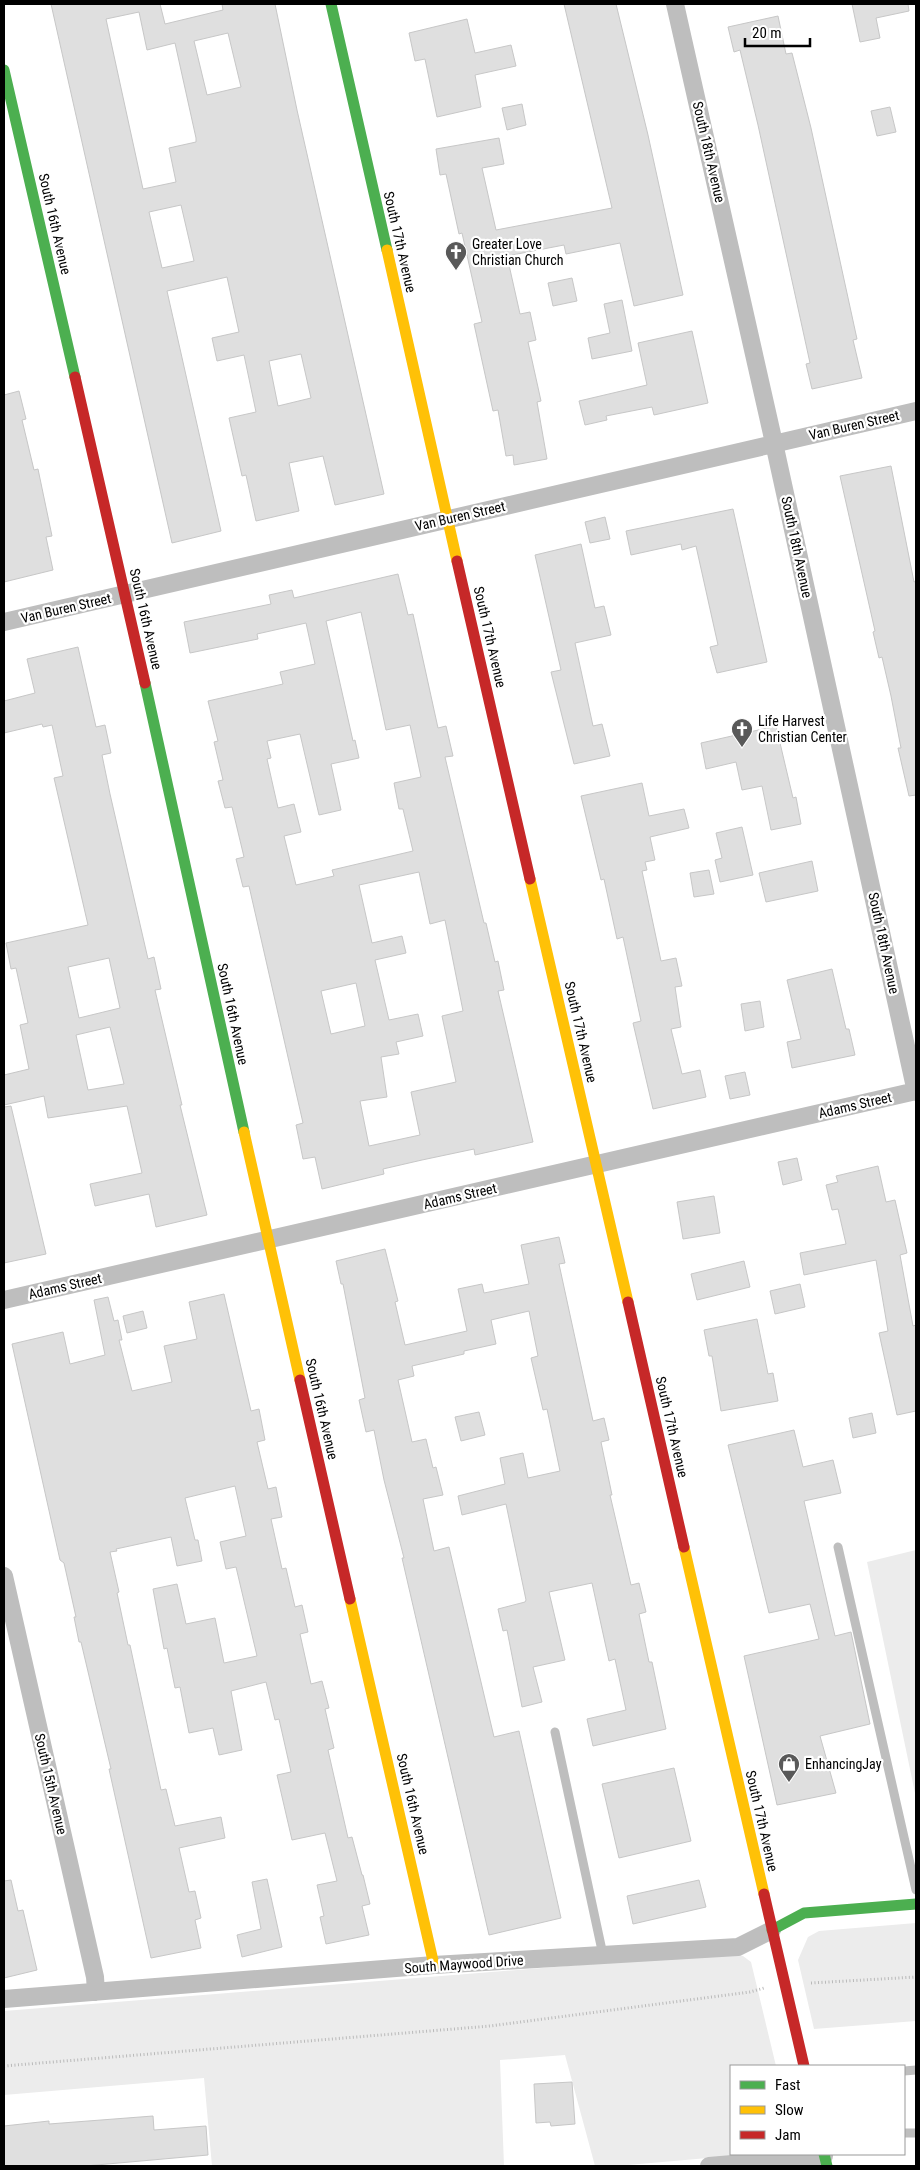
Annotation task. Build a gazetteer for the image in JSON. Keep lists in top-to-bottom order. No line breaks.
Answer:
{"streets":{"street":["South 18th Avenue","South 16th Avenue","South 17th Avenue","Van Buren Street","Adams Street","South 15th Avenue","South Maywood Drive"]},"crossings":[["South 18th Avenue","Van Buren Street"],["South 18th Avenue","Adams Street"],["South 16th Avenue","Van Buren Street"],["South 16th Avenue","Adams Street"],["South 16th Avenue","South Maywood Drive"],["South 17th Avenue","Van Buren Street"],["South 17th Avenue","Adams Street"],["South 17th Avenue","South Maywood Drive"],["South 15th Avenue","South Maywood Drive"]],"places":{"church":["Greater Love Christian Church","Life Harvest Christian Center"],"shop":["EnhancingJay"]},"legend":["Fast","Slow","Jam"],"scale_bar":"20 m"}
